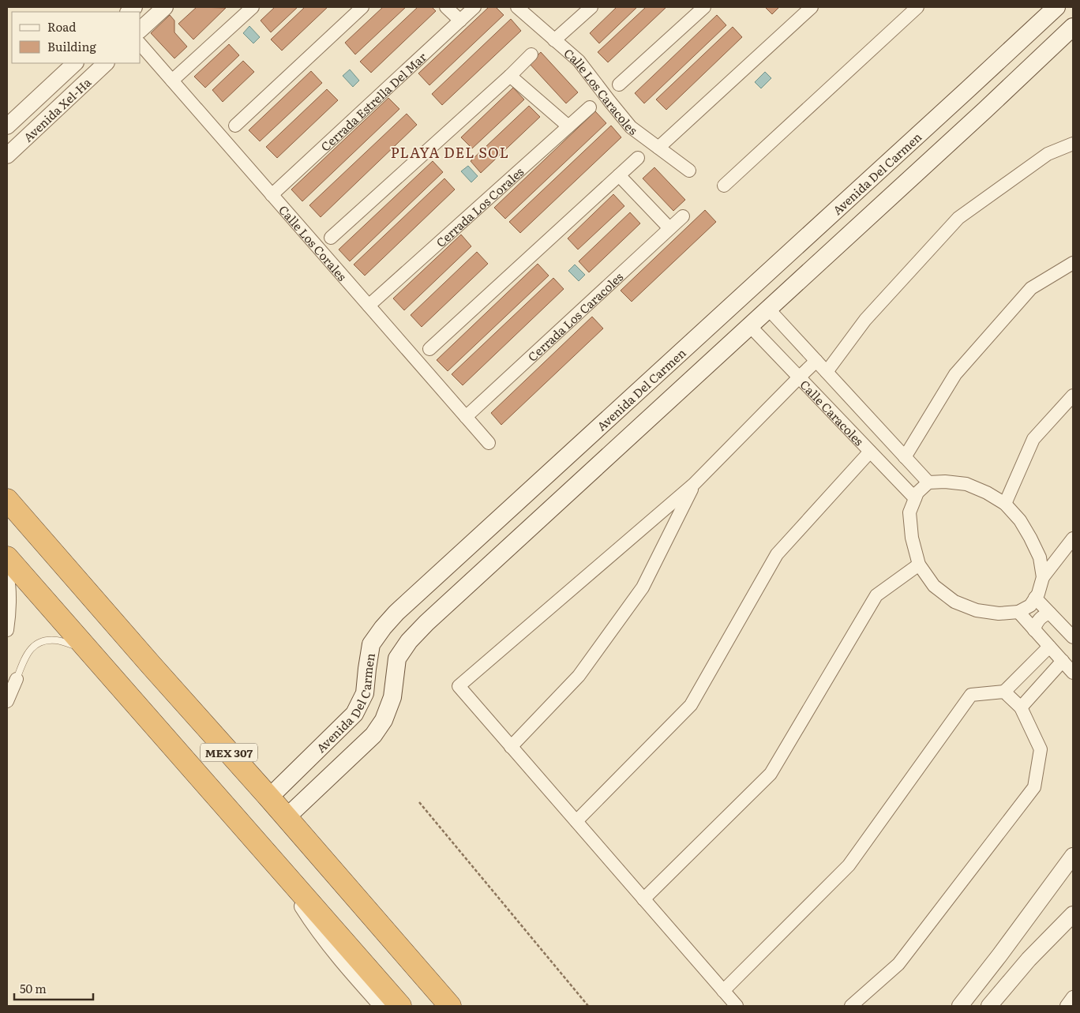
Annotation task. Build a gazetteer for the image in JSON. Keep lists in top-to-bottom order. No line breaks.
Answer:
{"streets":{"highway":["MEX 307"],"main road":["Avenida Del Carmen"],"street":["Calle Los Caracoles","Cerrada Estrella Del Mar","Avenida Xel-Ha","Cerrada Los Corales","Calle Los Corales","Cerrada Los Caracoles","Calle Caracoles"]},"crossings":[["Cerrada Estrella Del Mar","Calle Los Corales"],["Avenida Del Carmen","MEX 307"],["Cerrada Los Corales","Calle Los Corales"],["Calle Los Corales","Cerrada Los Caracoles"]],"districts":["PLAYA DEL SOL"],"legend":["Road","Building"],"scale_bar":"50 m"}
